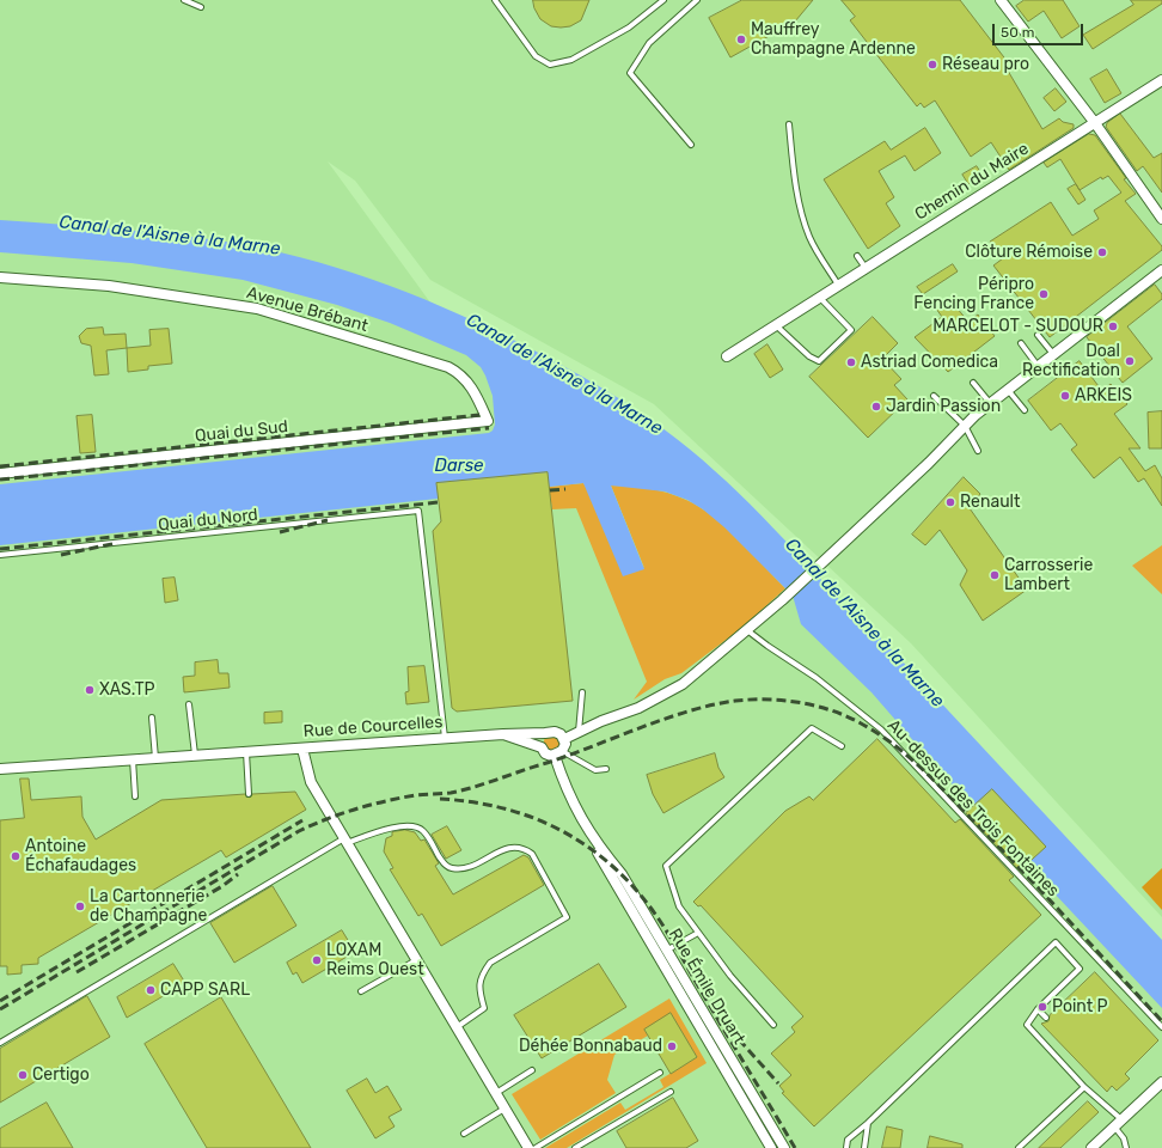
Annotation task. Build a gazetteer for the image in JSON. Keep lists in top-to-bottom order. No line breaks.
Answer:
{"streets":{"street":["Chemin du Maire","Avenue Brébant","Quai du Sud","Rue de Courcelles","Rue Émile Druart"],"lane":["Quai du Nord","Au-dessus des Trois Fontaines"]},"crossings":[["Avenue Brébant","Quai du Sud"],["Quai du Nord","Rue de Courcelles"],["Rue de Courcelles","Rue Émile Druart"]],"water":["Canal de l'Aisne à la Marne","Darse"],"places":["Mauffrey Champagne Ardenne","Réseau pro","Clôture Rémoise","Péripro Fencing France","MARCELOT - SUDOUR","Doal Rectification","Astriad Comedica","ARKEIS","Jardin Passion","Renault","Carrosserie Lambert","XAS.TP","Antoine Échafaudages","La Cartonnerie de Champagne","LOXAM Reims Ouest","CAPP SARL","Point P","Déhée Bonnabaud","Certigo"],"scale_bar":"50 m"}
